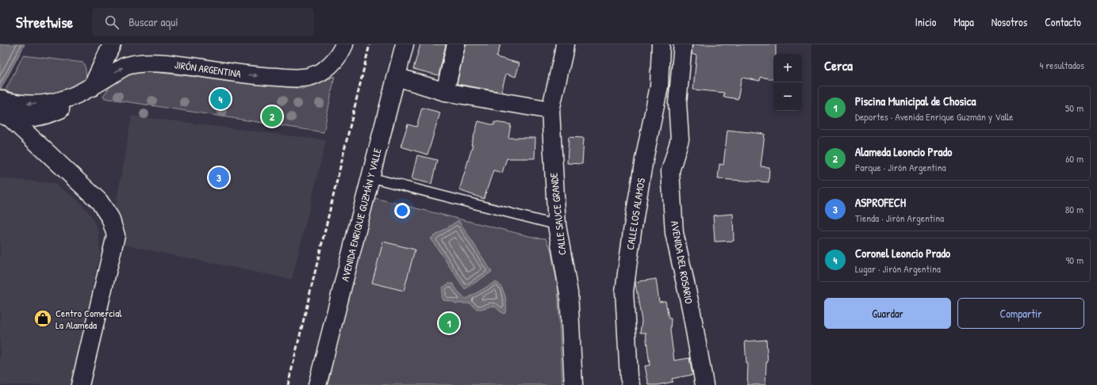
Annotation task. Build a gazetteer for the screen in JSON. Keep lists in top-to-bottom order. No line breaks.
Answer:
{"streets":{"street":["JIRÓN ARGENTINA","CALLE SAUCE GRANDE","CALLE LOS ALAMOS","AVENIDA ENRIQUE GUZMÁN Y VALLE","AVENIDA DEL ROSARIO"]},"one_way":["JIRÓN ARGENTINA"],"places":{"shop":["Centro Comercial La Alameda"]},"page":{"header":"Streetwise","search":"Buscar aquí","nav":["Inicio","Mapa","Nosotros","Contacto"],"heading":["Cerca","4 resultados"],"map_buttons":["+","−"],"list":[{"mark":"1","name":"Piscina Municipal de Chosica","note":"Deportes · Avenida Enrique Guzmán y Valle","value":"50 m"},{"mark":"2","name":"Alameda Leoncio Prado","note":"Parque · Jirón Argentina","value":"60 m"},{"mark":"3","name":"ASPROFECH","note":"Tienda · Jirón Argentina","value":"80 m"},{"mark":"4","name":"Coronel Leoncio Prado","note":"Lugar · Jirón Argentina","value":"90 m"}],"pins":["4","2","3","1"],"buttons":["Guardar","Compartir"]}}
